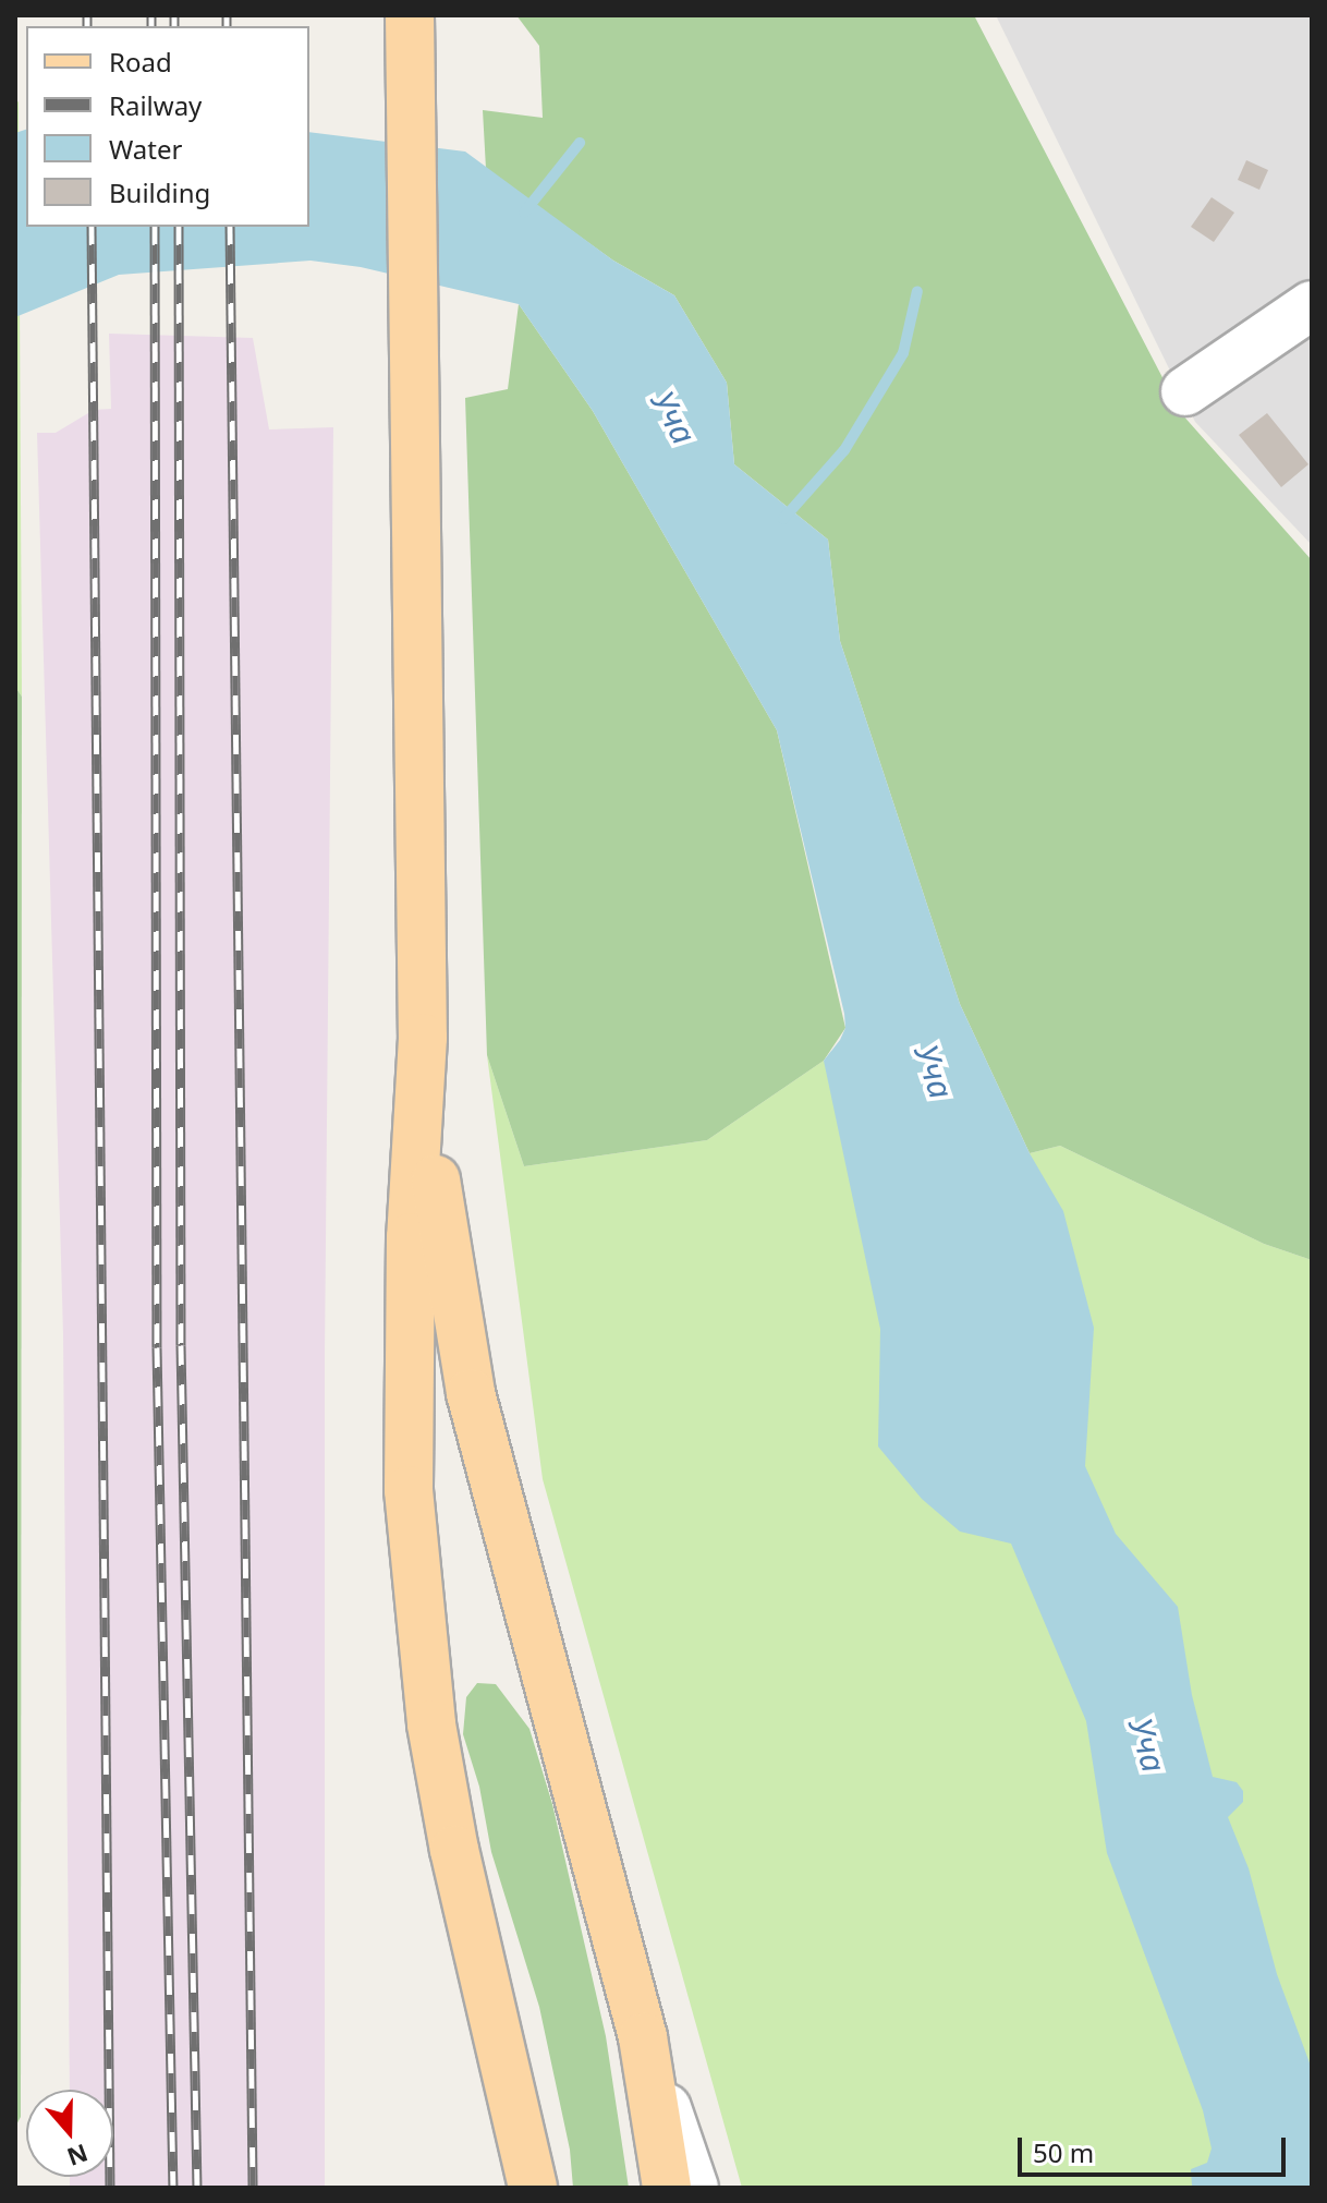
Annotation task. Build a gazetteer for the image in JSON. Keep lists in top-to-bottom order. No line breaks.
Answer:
{"water":["Уча"],"legend":["Road","Railway","Water","Building"],"scale_bar":"50 m","north":"bottom"}
